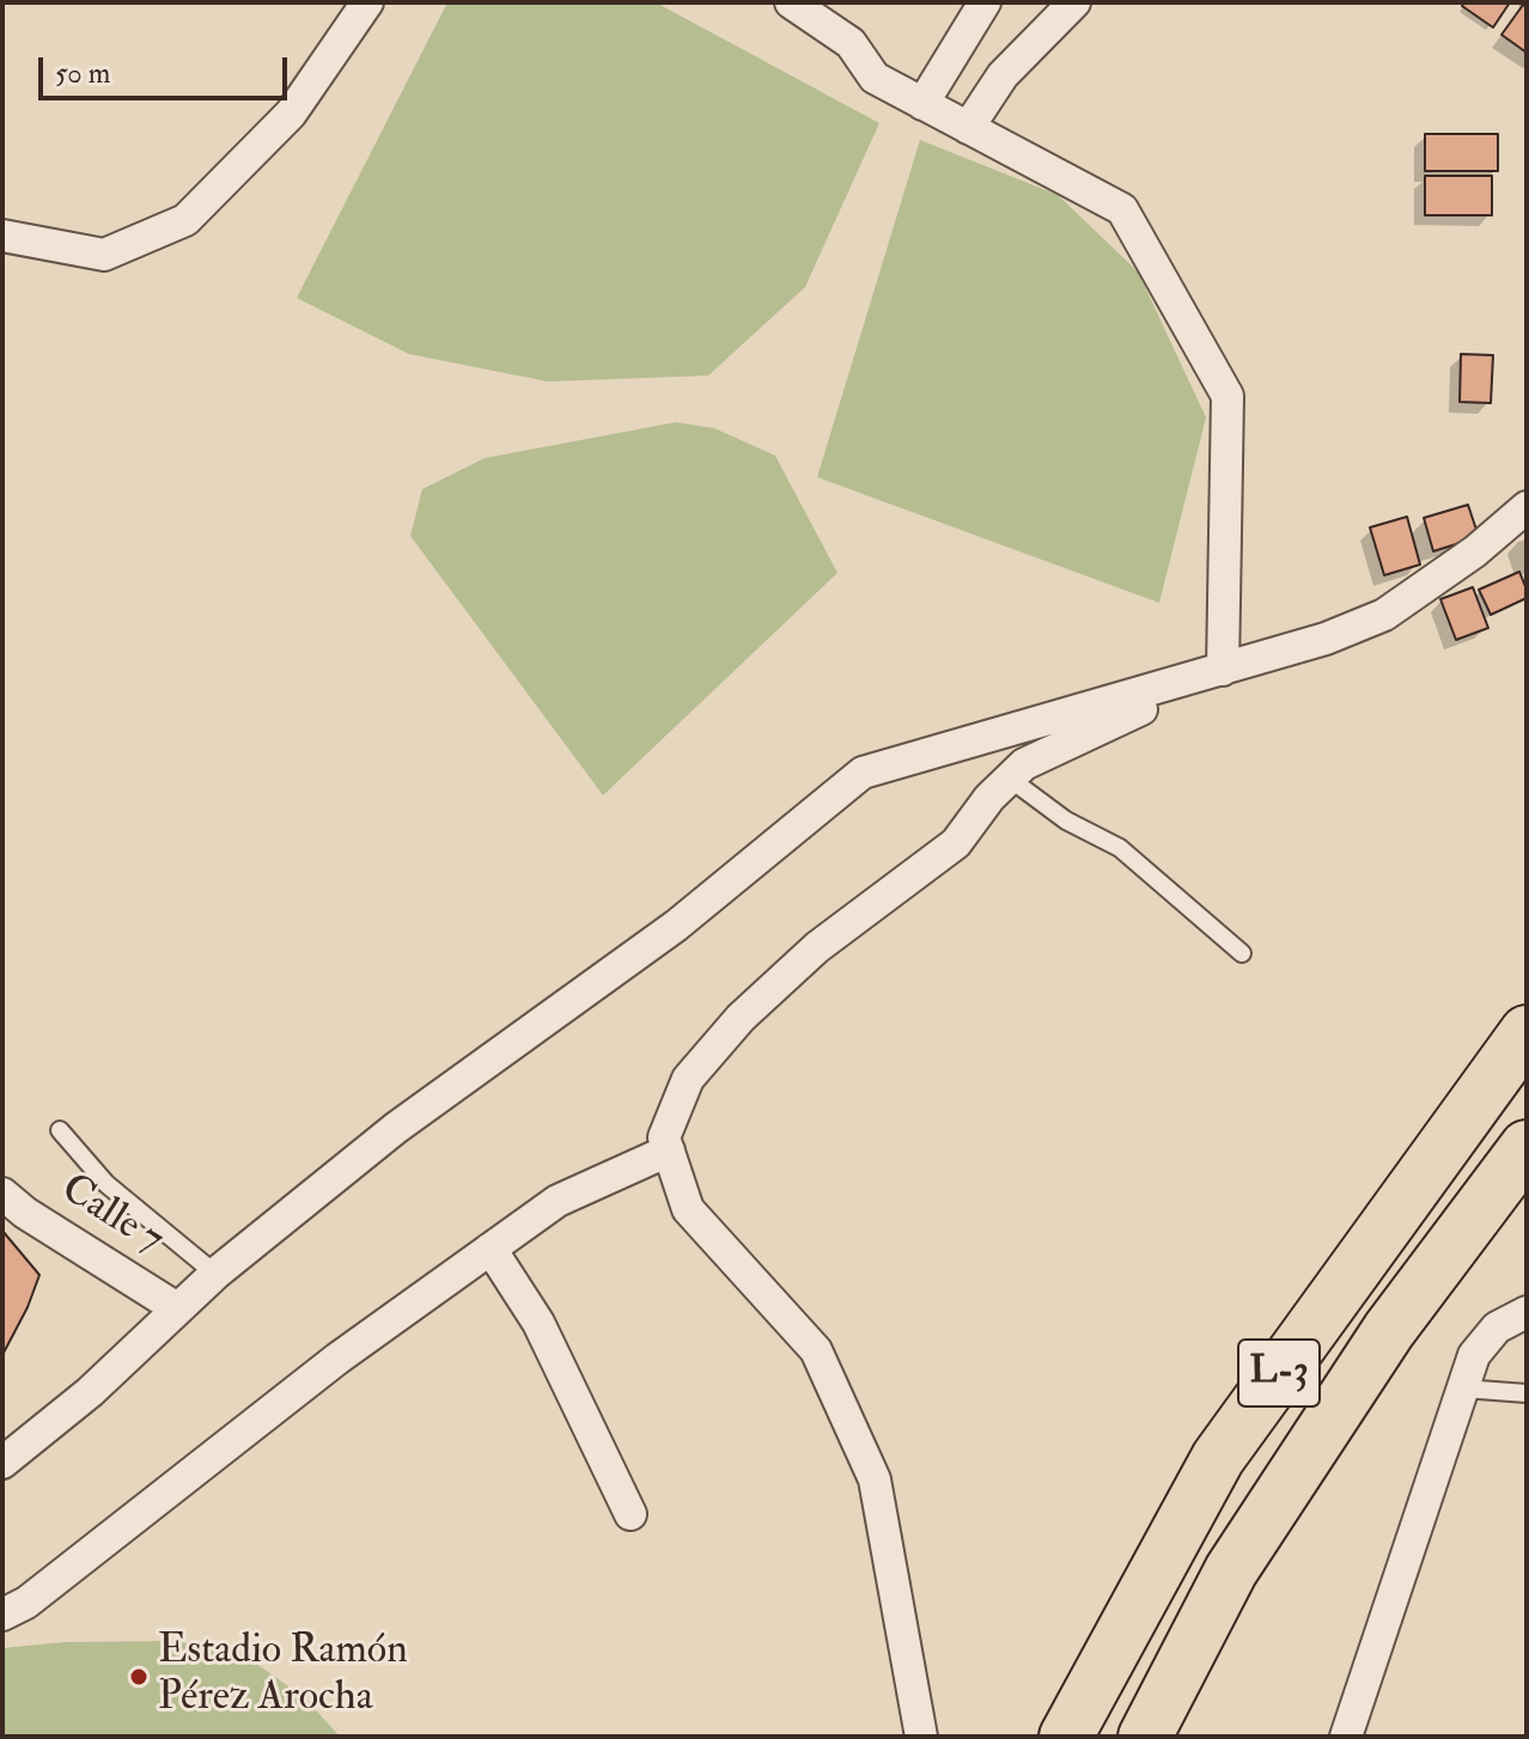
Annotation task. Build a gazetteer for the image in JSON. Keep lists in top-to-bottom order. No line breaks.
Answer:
{"streets":{"highway":["L-3"],"street":["Calle 7"]},"places":["Estadio Ramón Pérez Arocha"],"scale_bar":"50 m"}
